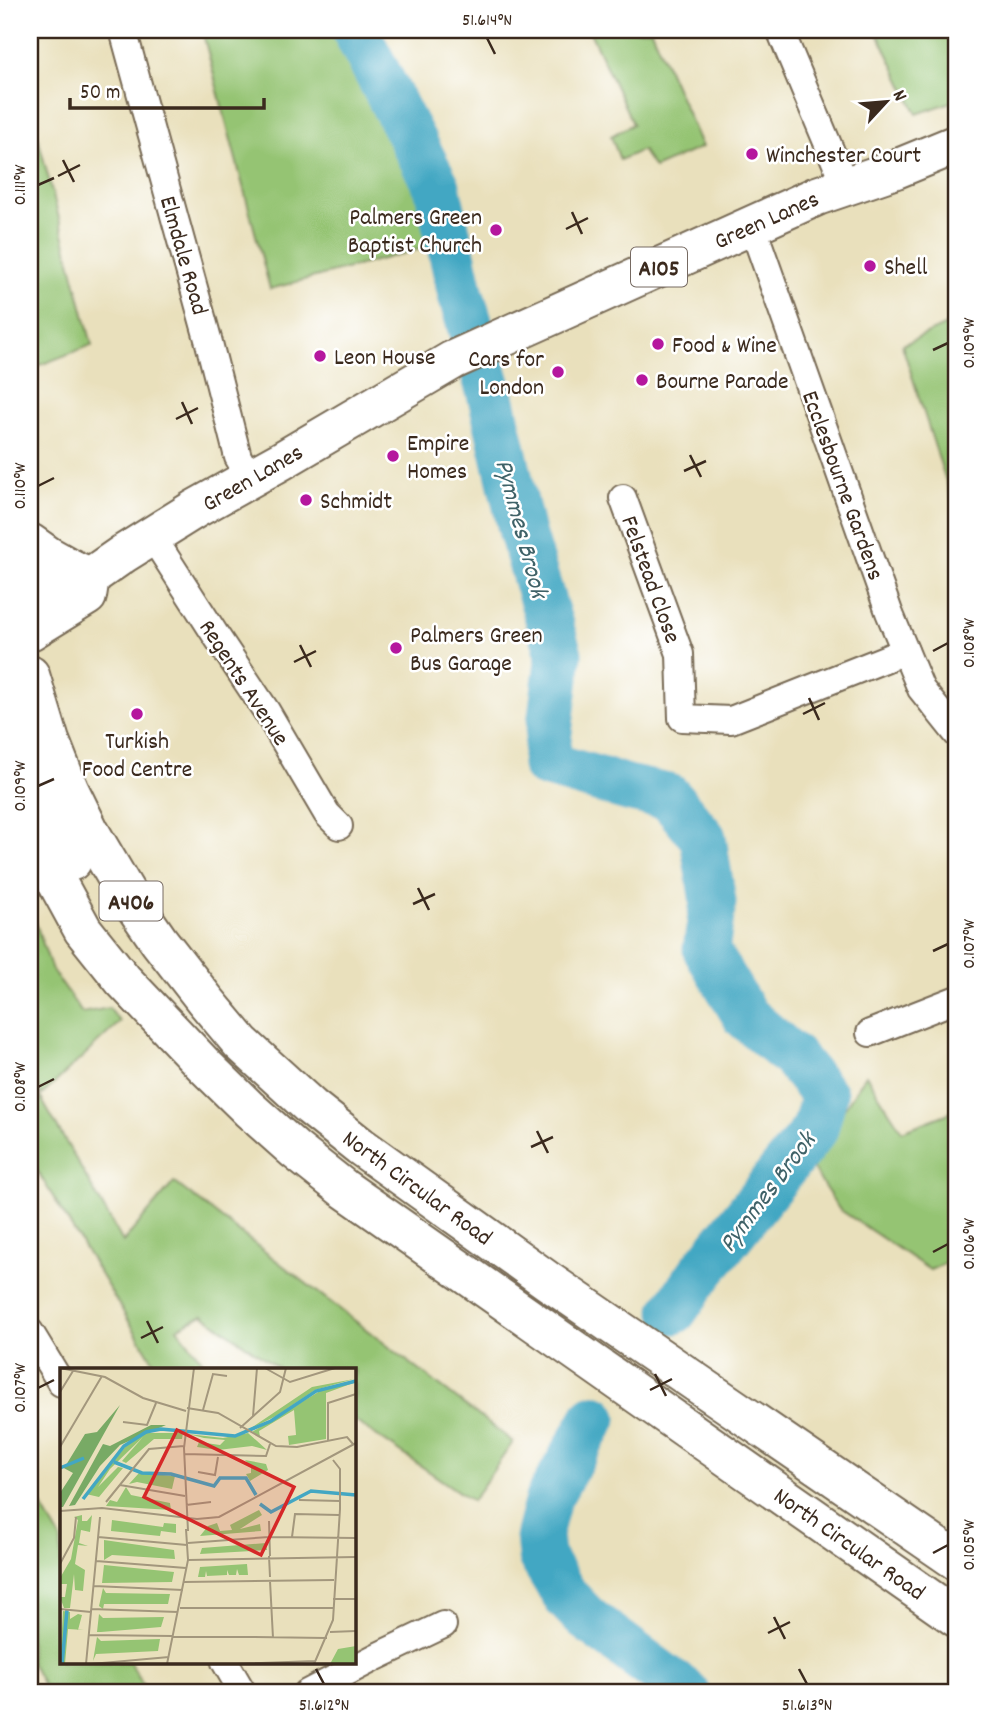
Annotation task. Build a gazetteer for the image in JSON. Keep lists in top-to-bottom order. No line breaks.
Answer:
{"streets":{"main road":["Green Lanes","A105","A406","North Circular Road"],"street":["Elmdale Road","Ecclesbourne Gardens","Felstead Close","Regents Avenue"]},"crossings":[["Green Lanes","Elmdale Road"],["Green Lanes","Ecclesbourne Gardens"],["Green Lanes","Regents Avenue"],["Ecclesbourne Gardens","Felstead Close"],["A406","North Circular Road"]],"water":["Pymmes Brook"],"places":["Winchester Court","Palmers Green Baptist Church","Shell","Food & Wine","Leon House","Cars for London","Bourne Parade","Empire Homes","Schmidt","Palmers Green Bus Garage","Turkish Food Centre"],"scale_bar":"50 m","north":"top right","coordinates":["51.614°N","0.111°W","0.109°W","0.110°W","0.108°W","0.107°W","0.106°W","0.105°W","51.612°N","51.613°N"]}
